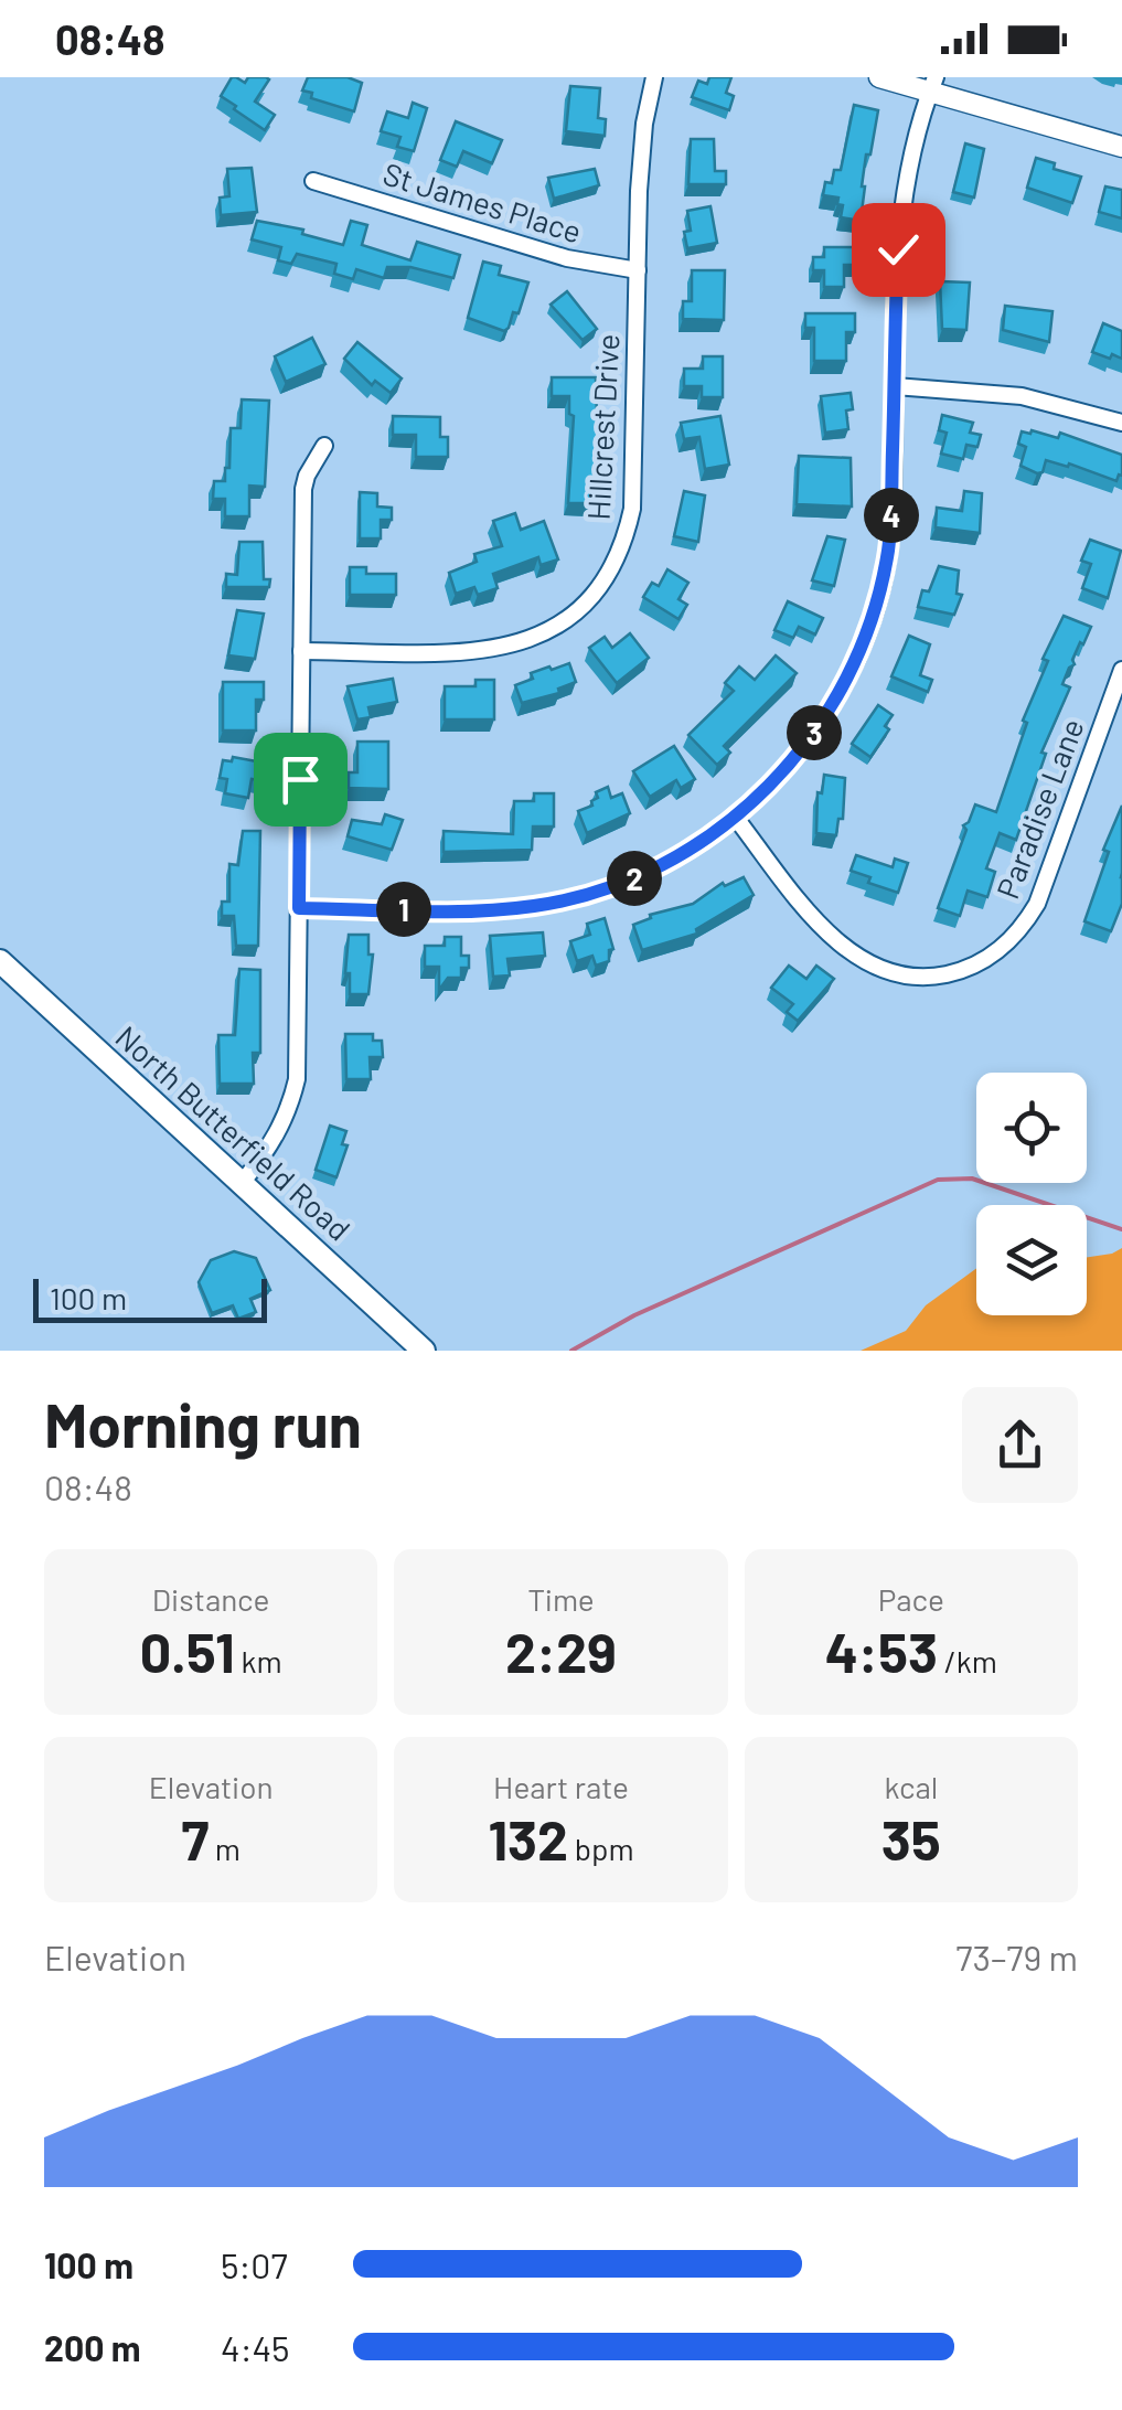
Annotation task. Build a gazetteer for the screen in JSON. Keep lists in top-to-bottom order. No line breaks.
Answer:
{"streets":{"main road":["North Butterfield Road"],"street":["St James Place","Hillcrest Drive","Paradise Lane"]},"crossings":[["St James Place","Hillcrest Drive"]],"scale_bar":"100 m","page":{"status":"08:48","pins":["4","3","2","1"],"scale":"100 m","heading":["Morning run","08:48"],"stats":[["Distance","0.51 km"],["Time","2:29"],["Pace","4:53 /km"],["Elevation","7 m"],["Heart rate","132 bpm"],["kcal","35"]],"chart":["Elevation","73–79 m"],"list":[{"name":"100 m","note":"5:07"},{"name":"200 m","note":"4:45"}]}}
